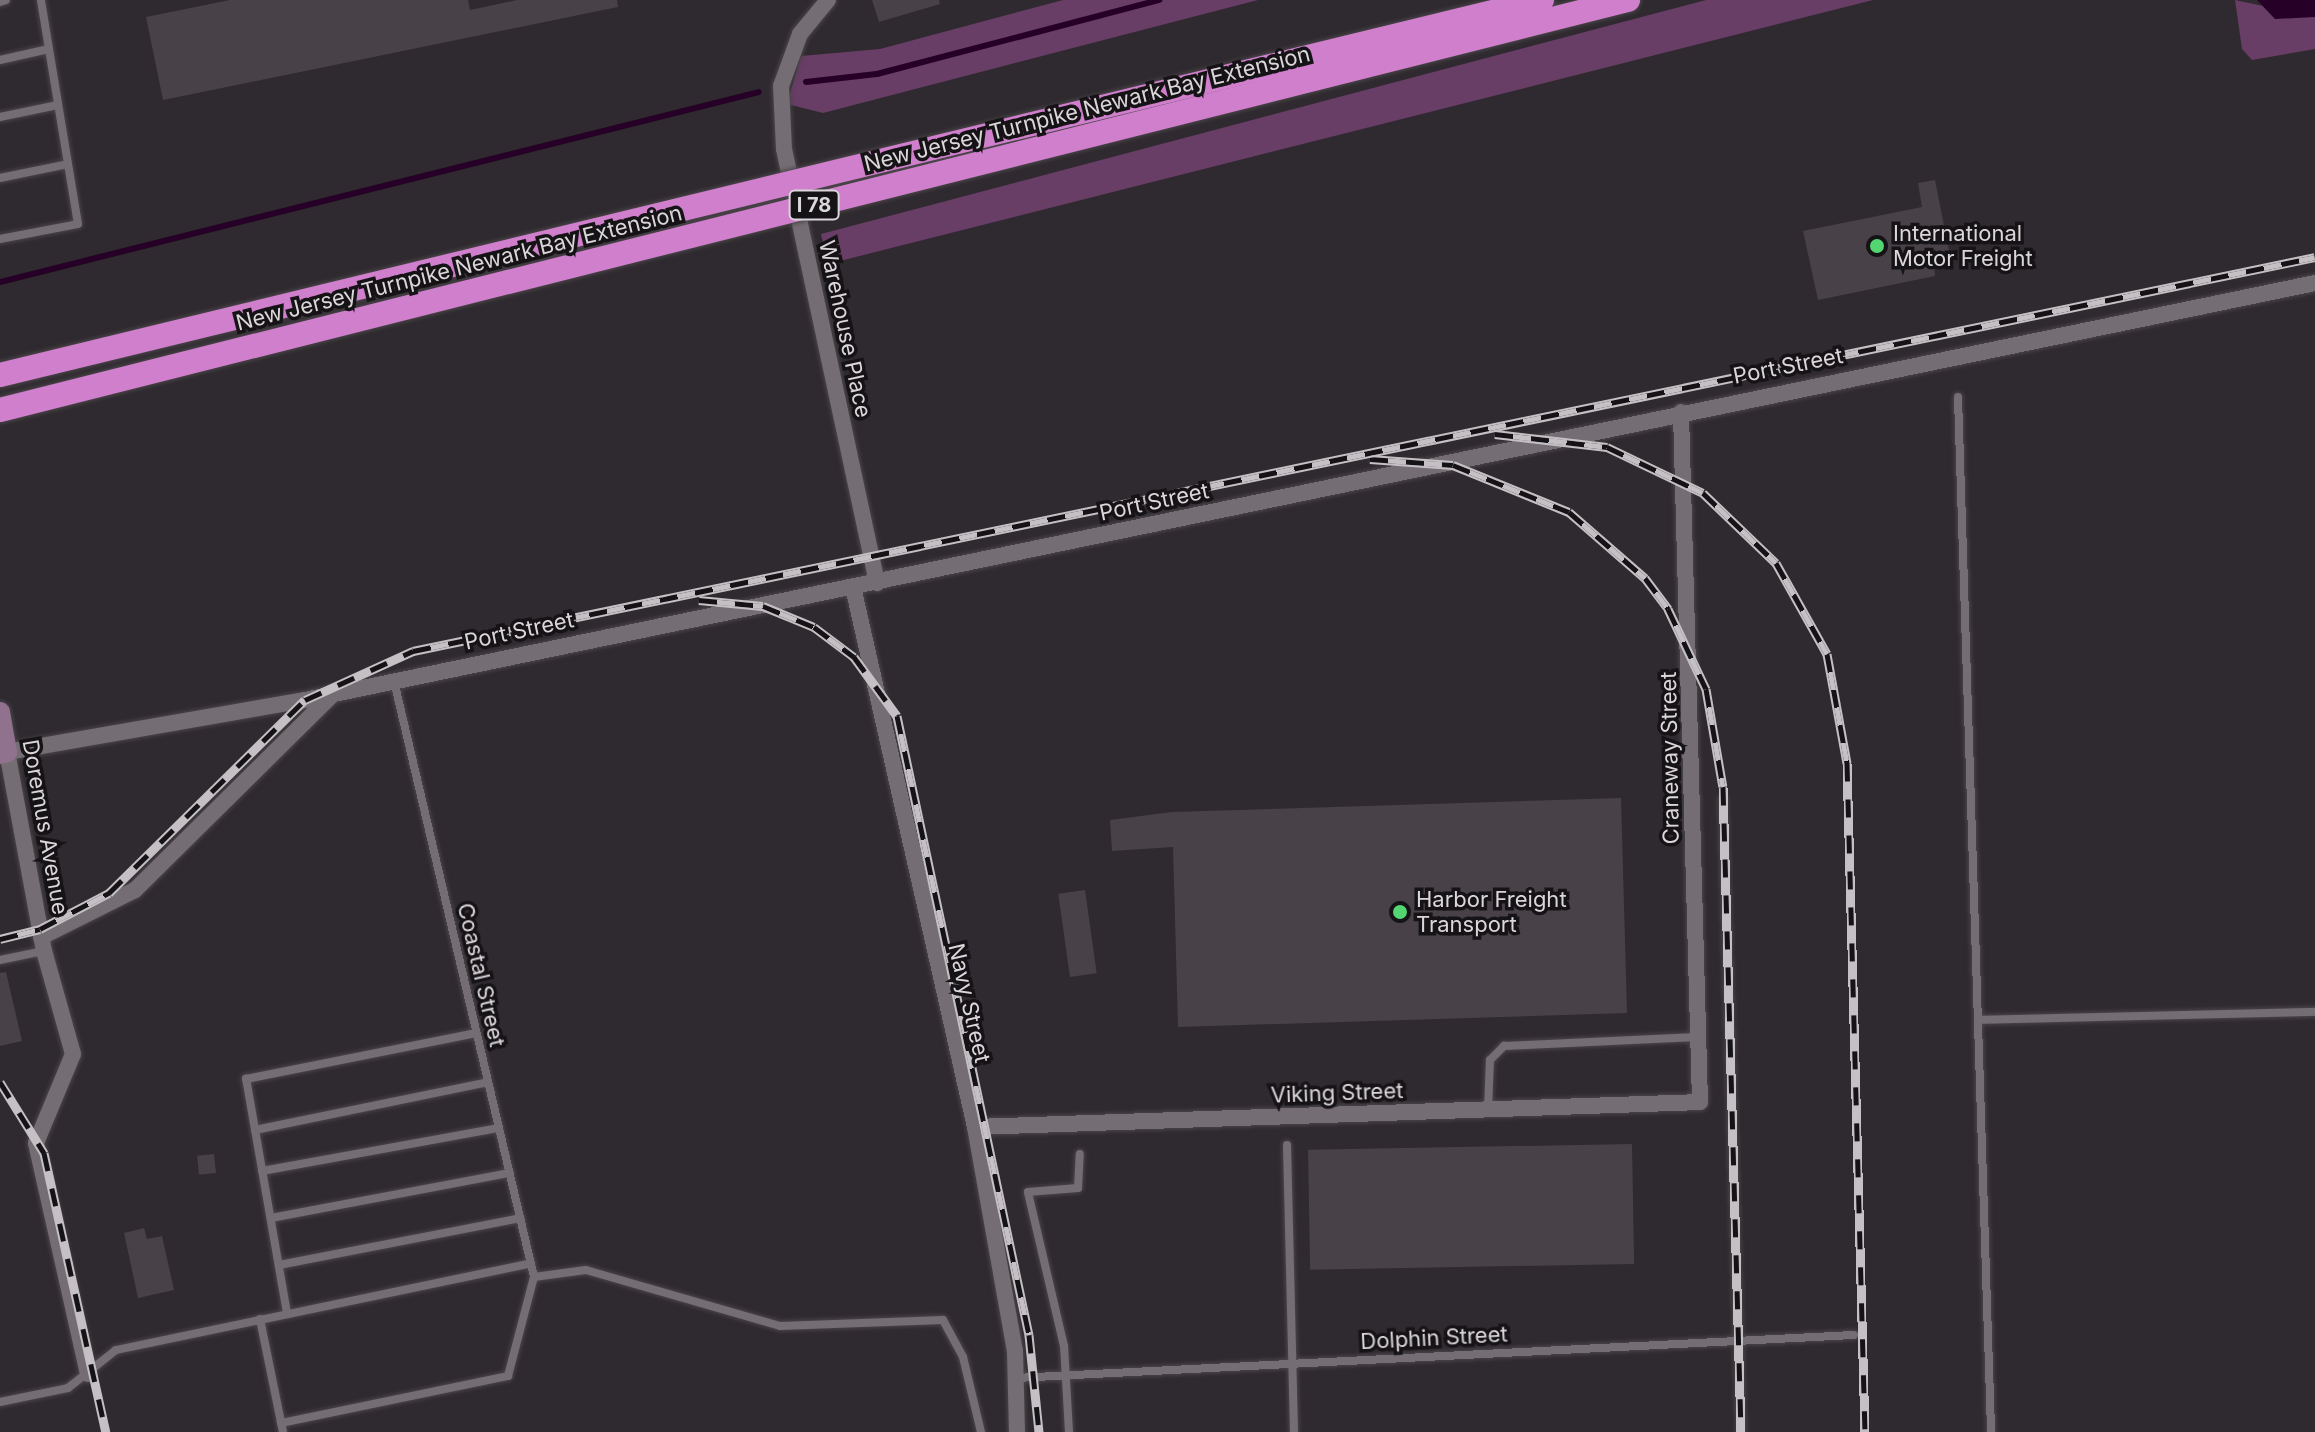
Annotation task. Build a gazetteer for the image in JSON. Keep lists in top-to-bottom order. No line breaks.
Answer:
{"streets":{"highway":["New Jersey Turnpike Newark Bay Extension","I 78"],"main road":["Doremus Avenue"],"street":["Warehouse Place","Port Street","Craneway Street","Navy Street","Viking Street"],"lane":["Coastal Street","Dolphin Street"]},"crossings":[["Warehouse Place","Port Street"],["Port Street","Craneway Street"],["Port Street","Doremus Avenue"],["Port Street","Coastal Street"],["Port Street","Navy Street"],["Craneway Street","Viking Street"],["Navy Street","Viking Street"],["Navy Street","Dolphin Street"]],"places":["International Motor Freight","Harbor Freight Transport"]}
